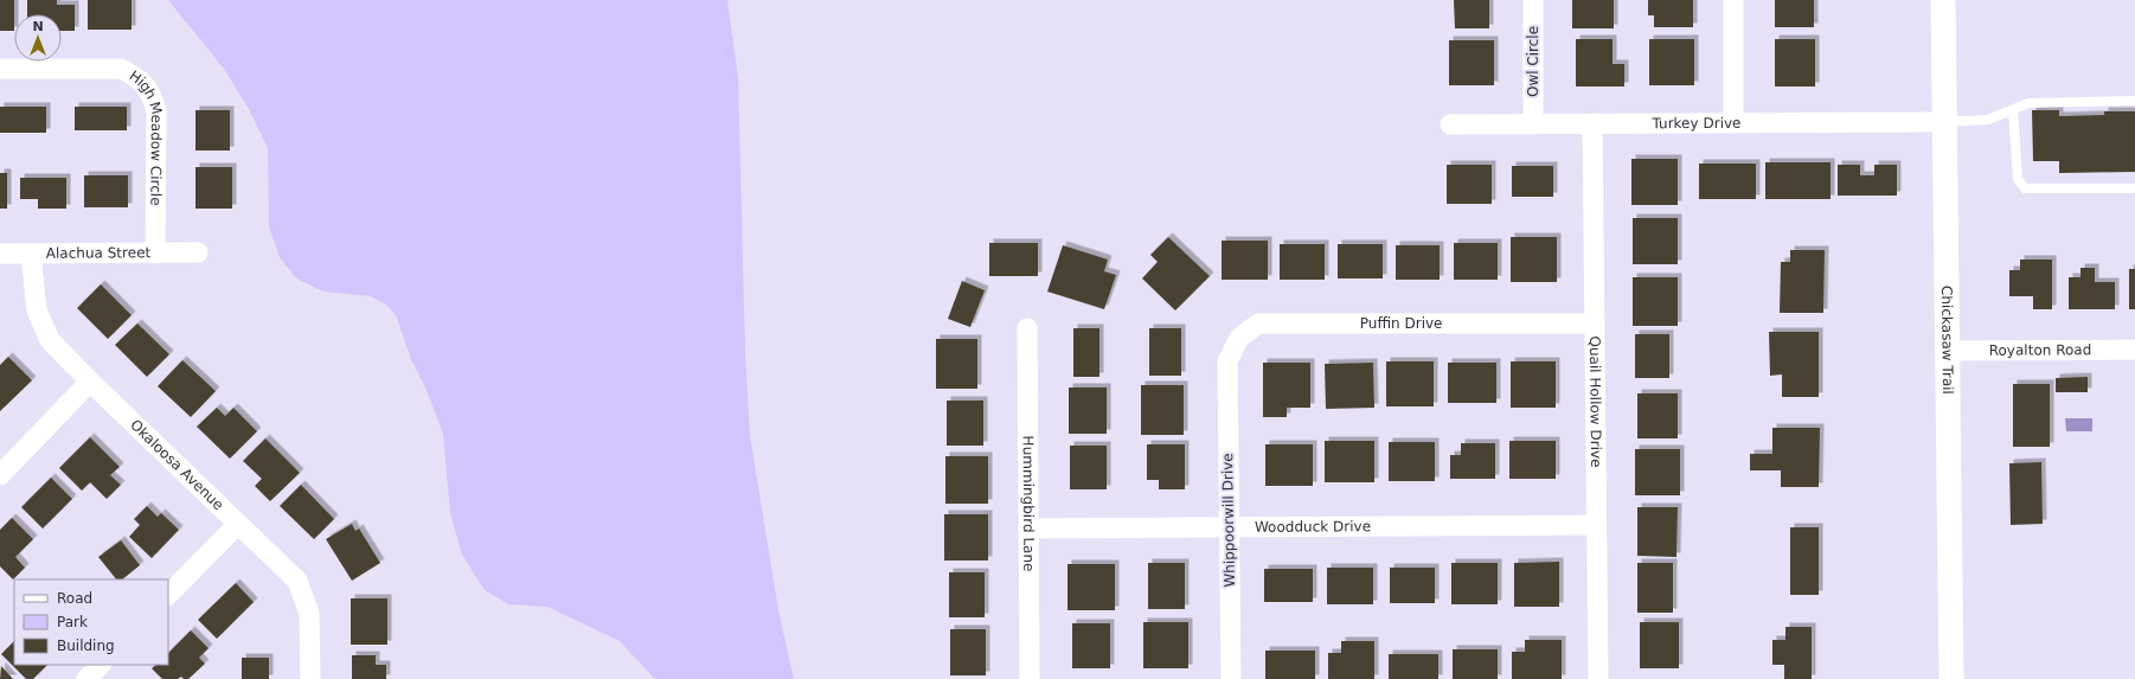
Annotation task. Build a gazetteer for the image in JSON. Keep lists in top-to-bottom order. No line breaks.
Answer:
{"streets":{"street":["Owl Circle","Turkey Drive","High Meadow Circle","Alachua Street","Puffin Drive","Chickasaw Trail","Royalton Road","Quail Hollow Drive","Okaloosa Avenue","Hummingbird Lane","Whippoorwill Drive","Woodduck Drive"]},"crossings":[["Owl Circle","Turkey Drive"],["Turkey Drive","Chickasaw Trail"],["Turkey Drive","Quail Hollow Drive"],["High Meadow Circle","Alachua Street"],["Alachua Street","Okaloosa Avenue"],["Puffin Drive","Quail Hollow Drive"],["Puffin Drive","Whippoorwill Drive"],["Chickasaw Trail","Royalton Road"],["Quail Hollow Drive","Woodduck Drive"],["Hummingbird Lane","Woodduck Drive"],["Whippoorwill Drive","Woodduck Drive"]],"legend":["Road","Park","Building"],"north":"top"}
